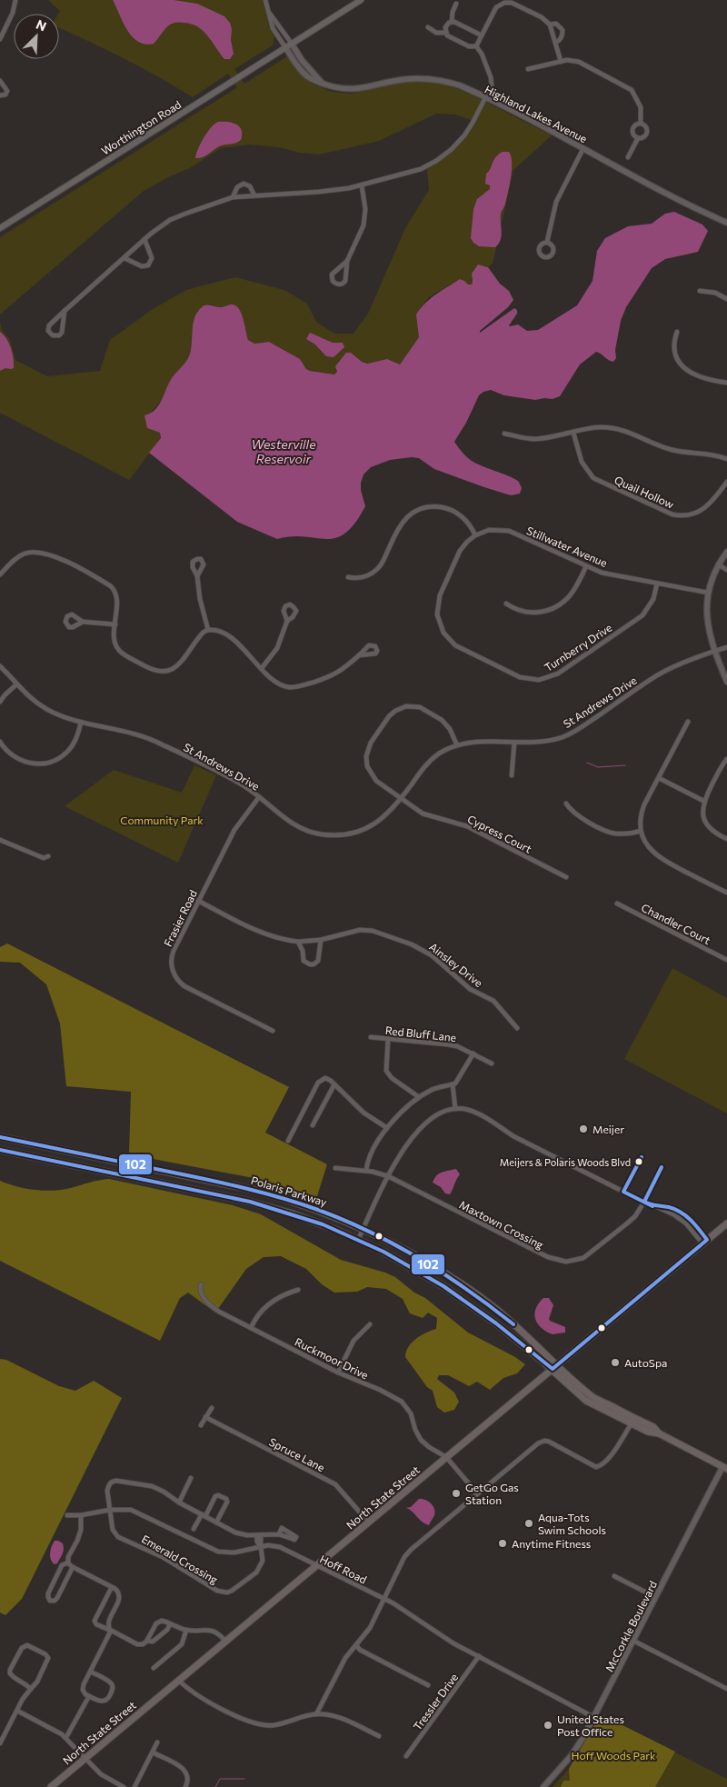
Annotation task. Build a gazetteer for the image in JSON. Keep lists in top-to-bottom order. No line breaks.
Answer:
{"streets":{"main road":["Worthington Road","Polaris Parkway","North State Street"],"street":["Highland Lakes Avenue","Quail Hollow","Stillwater Avenue","Turnberry Drive","St Andrews Drive","Cypress Court","Frasier Road","Chandler Court","Ainsley Drive","Red Bluff Lane","Maxtown Crossing","Ruckmoor Drive","Spruce Lane","Emerald Crossing","Hoff Road","McCorkle Boulevard","Tressler Drive"]},"crossings":[["Highland Lakes Avenue","Worthington Road"],["Stillwater Avenue","Turnberry Drive"],["St Andrews Drive","Cypress Court"],["St Andrews Drive","Frasier Road"],["Frasier Road","Ainsley Drive"],["Polaris Parkway","North State Street"],["Ruckmoor Drive","North State Street"],["Spruce Lane","North State Street"],["North State Street","Hoff Road"],["Emerald Crossing","Hoff Road"],["Hoff Road","McCorkle Boulevard"],["Hoff Road","Tressler Drive"]],"water":["Westerville Reservoir"],"parks":["Community Park","Hoff Woods Park"],"places":["Meijer","Meijers & Polaris Woods Blvd","AutoSpa","GetGo Gas Station","Aqua-Tots Swim Schools","Anytime Fitness","United States Post Office"],"lines":["transit line 102"],"north":"top right"}
